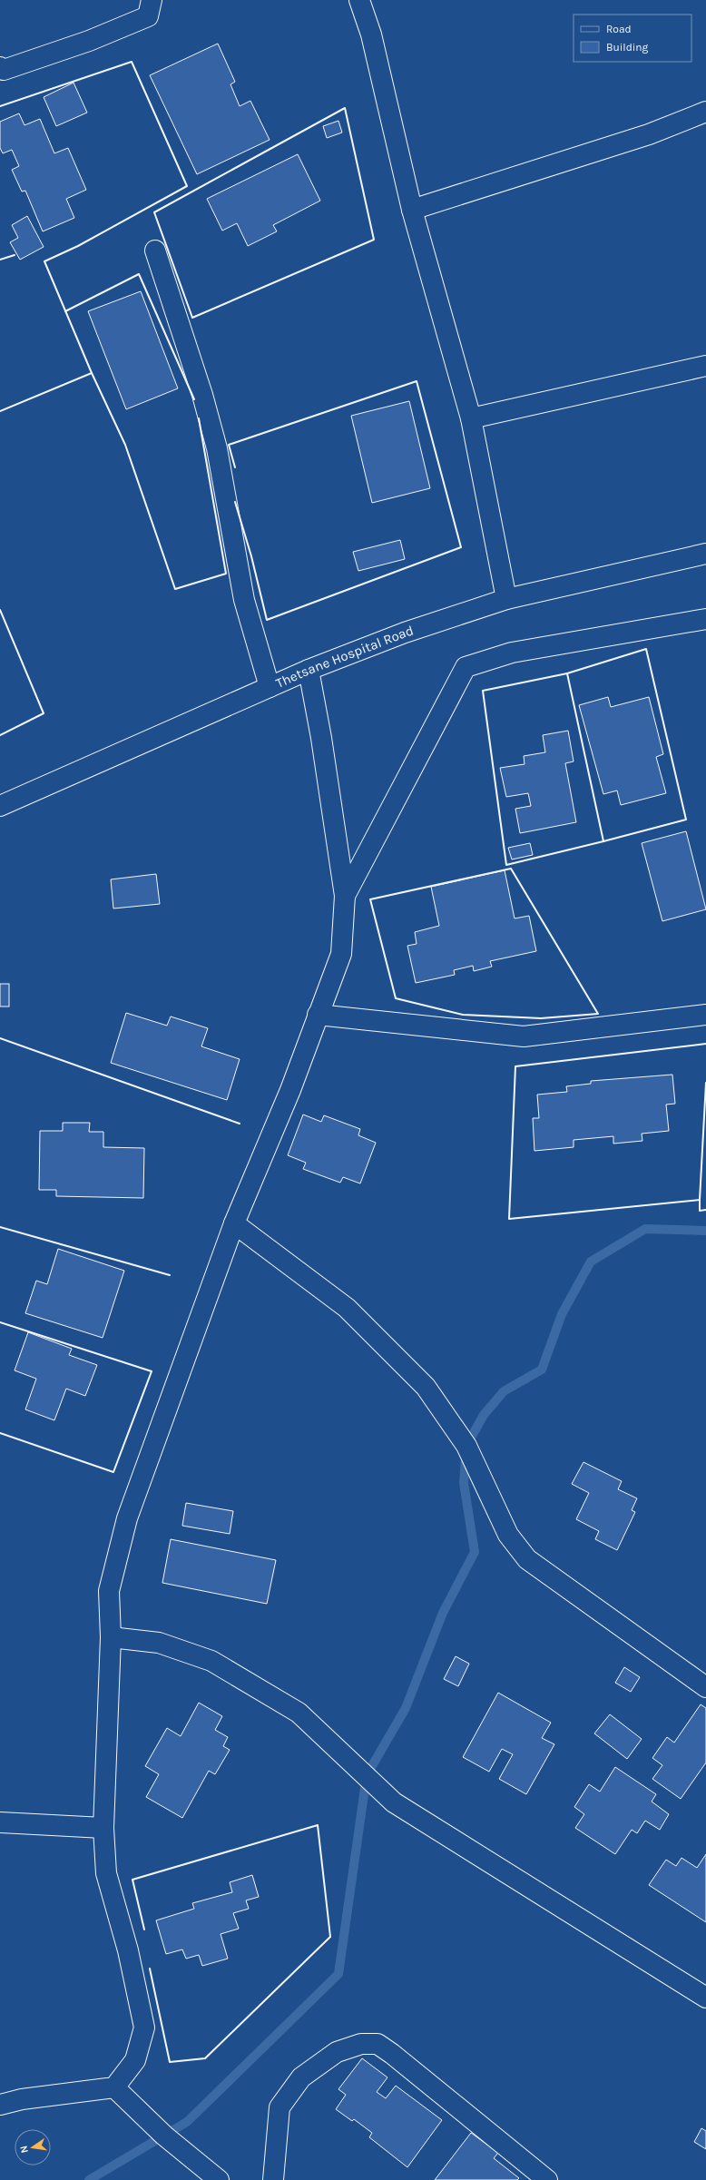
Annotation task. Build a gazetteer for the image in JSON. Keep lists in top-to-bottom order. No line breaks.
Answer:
{"streets":{"street":["Thetsane Hospital Road"]},"legend":["Road","Building"],"north":"left"}
